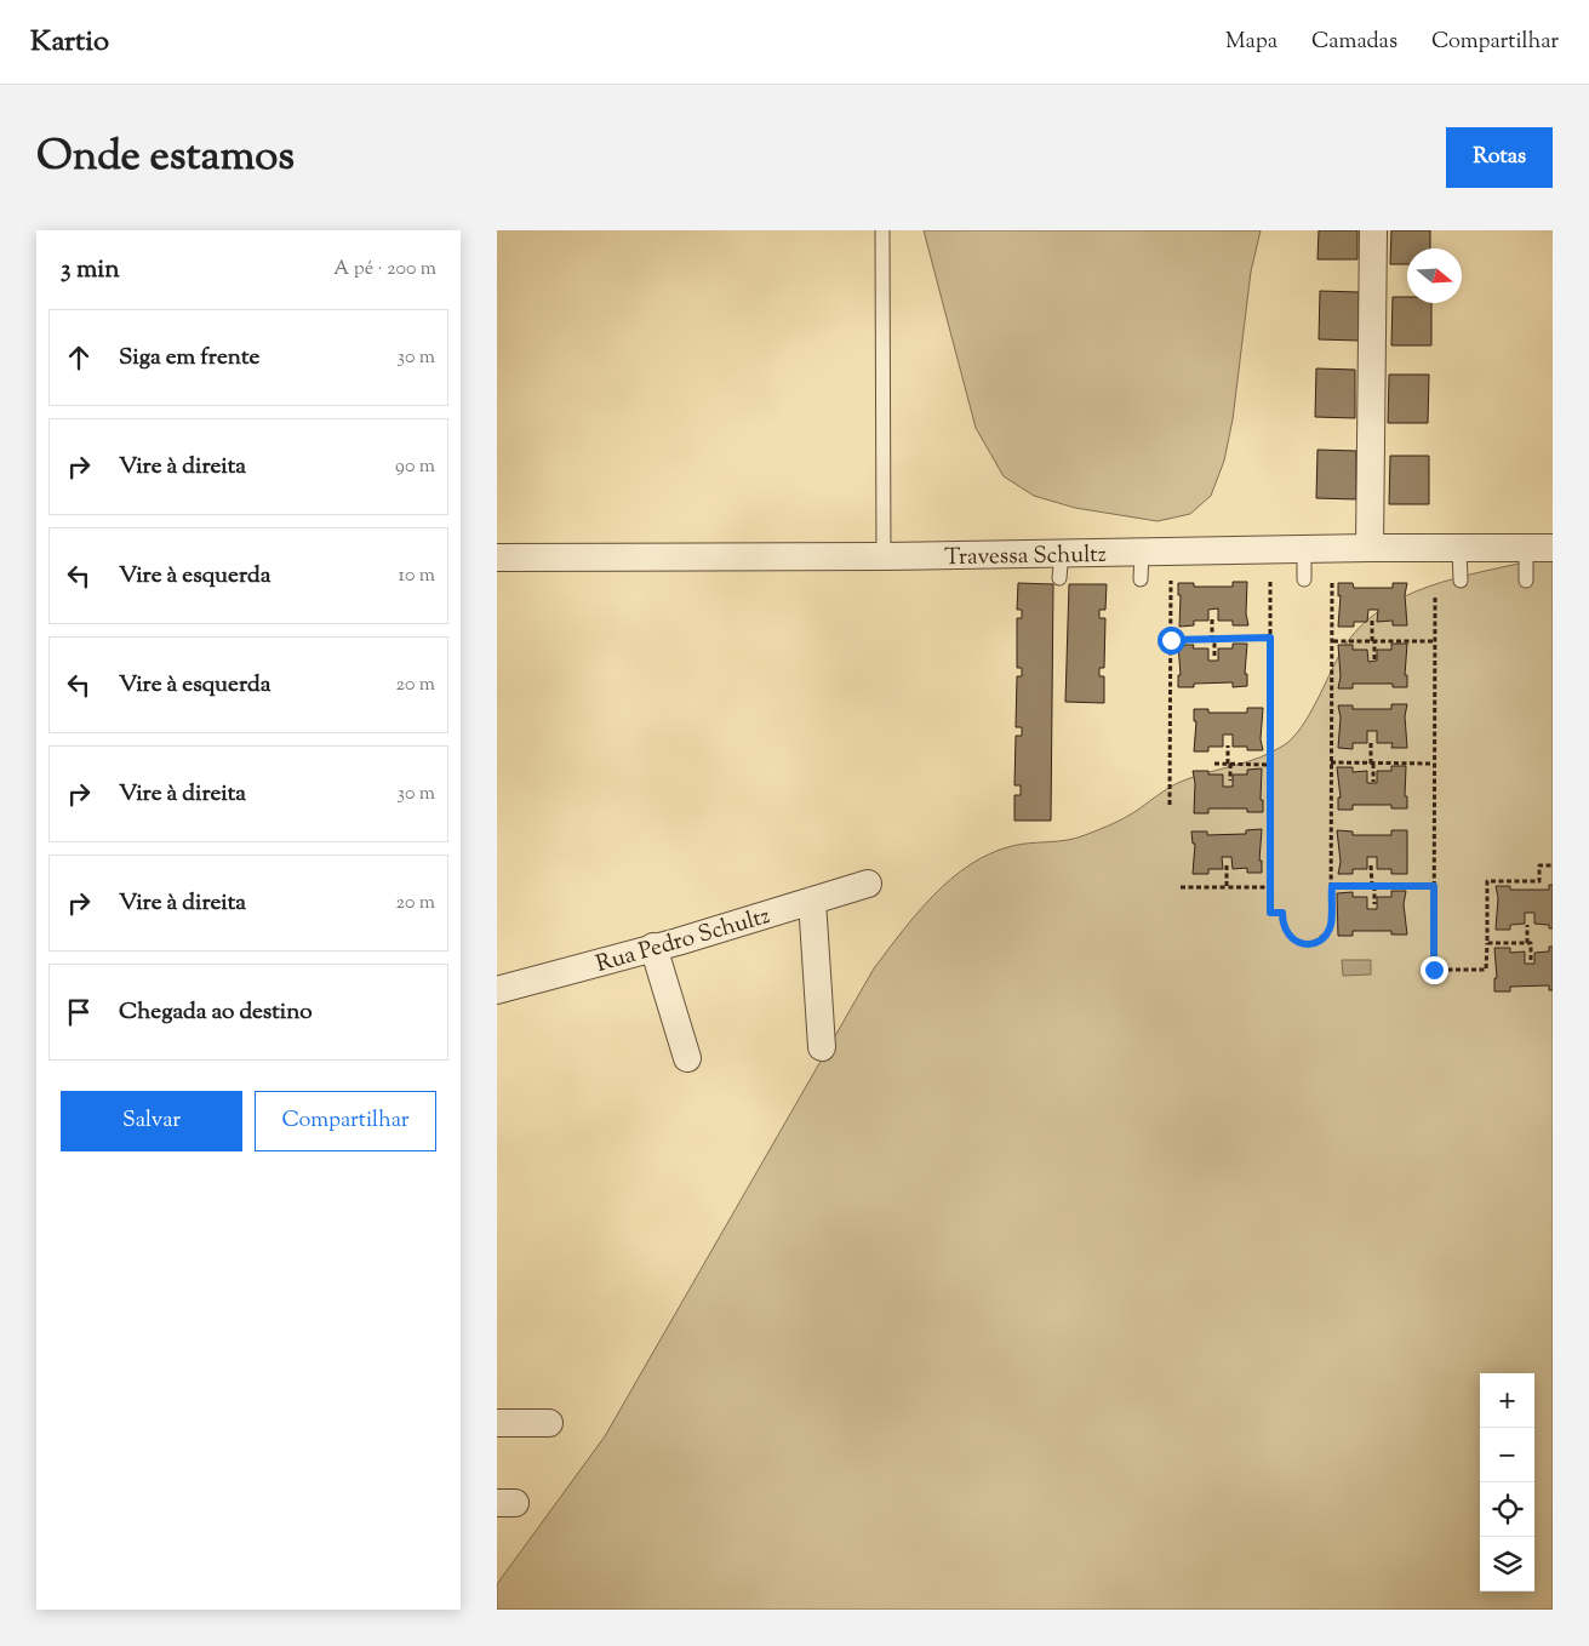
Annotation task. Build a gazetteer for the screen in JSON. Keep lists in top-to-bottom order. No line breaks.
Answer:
{"streets":{"street":["Travessa Schultz","Rua Pedro Schultz"]},"north":"right","page":{"header":"Kartio","nav":["Mapa","Camadas","Compartilhar"],"title":"Onde estamos","buttons":["Rotas",["Salvar","Compartilhar"]],"heading":["3 min","A pé · 200 m"],"list":[["Siga em frente","30 m"],["Vire à direita","90 m"],["Vire à esquerda","10 m"],["Vire à esquerda","20 m"],["Vire à direita","30 m"],["Vire à direita","20 m"],"Chegada ao destino"],"map_buttons":["+","−"]}}
